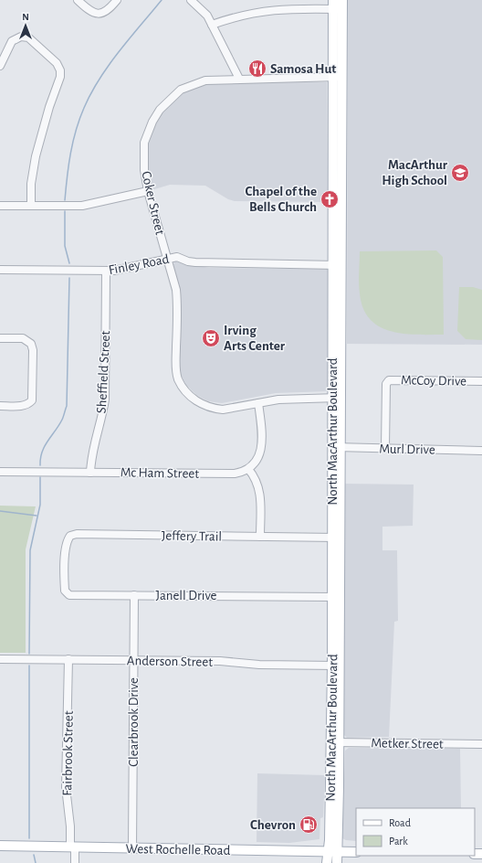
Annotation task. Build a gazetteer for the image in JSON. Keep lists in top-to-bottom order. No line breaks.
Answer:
{"streets":{"main road":["North MacArthur Boulevard","West Rochelle Road"],"street":["Coker Street","Finley Road","Sheffield Street","McCoy Drive","Murl Drive","Mc Ham Street","Jeffery Trail","Janell Drive","Anderson Street","Clearbrook Drive","Metker Street","Fairbrook Street"]},"crossings":[["Coker Street","Finley Road"],["Coker Street","North MacArthur Boulevard"],["Finley Road","Sheffield Street"],["Finley Road","North MacArthur Boulevard"],["Sheffield Street","Mc Ham Street"],["McCoy Drive","Murl Drive"],["North MacArthur Boulevard","Murl Drive"],["North MacArthur Boulevard","Jeffery Trail"],["North MacArthur Boulevard","Janell Drive"],["North MacArthur Boulevard","Anderson Street"],["North MacArthur Boulevard","Metker Street"],["North MacArthur Boulevard","West Rochelle Road"],["Jeffery Trail","Janell Drive"],["Janell Drive","Clearbrook Drive"],["Anderson Street","Clearbrook Drive"],["Anderson Street","Fairbrook Street"],["Clearbrook Drive","West Rochelle Road"],["Fairbrook Street","West Rochelle Road"]],"places":{"restaurant":["Samosa Hut"],"school or university":["MacArthur High School"],"church":["Chapel of the Bells Church"],"theatre":["Irving Arts Center"],"fuel station":["Chevron"]},"legend":["Road","Park"],"north":"top"}
